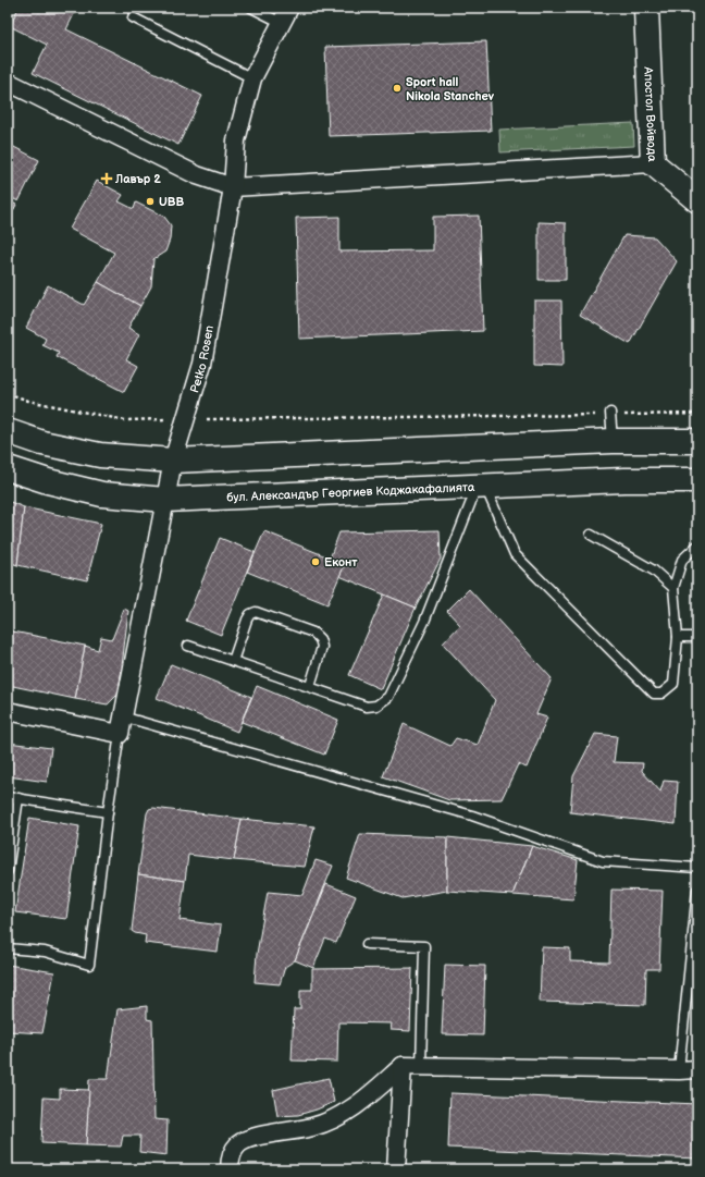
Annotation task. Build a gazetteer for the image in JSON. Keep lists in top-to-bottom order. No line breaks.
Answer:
{"streets":{"main road":["Апостол Войвода","бул. Александър Георгиев Коджакафалията"],"street":["Petko Rosen"]},"crossings":[["Petko Rosen","бул. Александър Георгиев Коджакафалията"]],"places":{"other":["Sport hall Nikola Stanchev","UBB","Еконт"],"health":["Лавър 2"]}}
